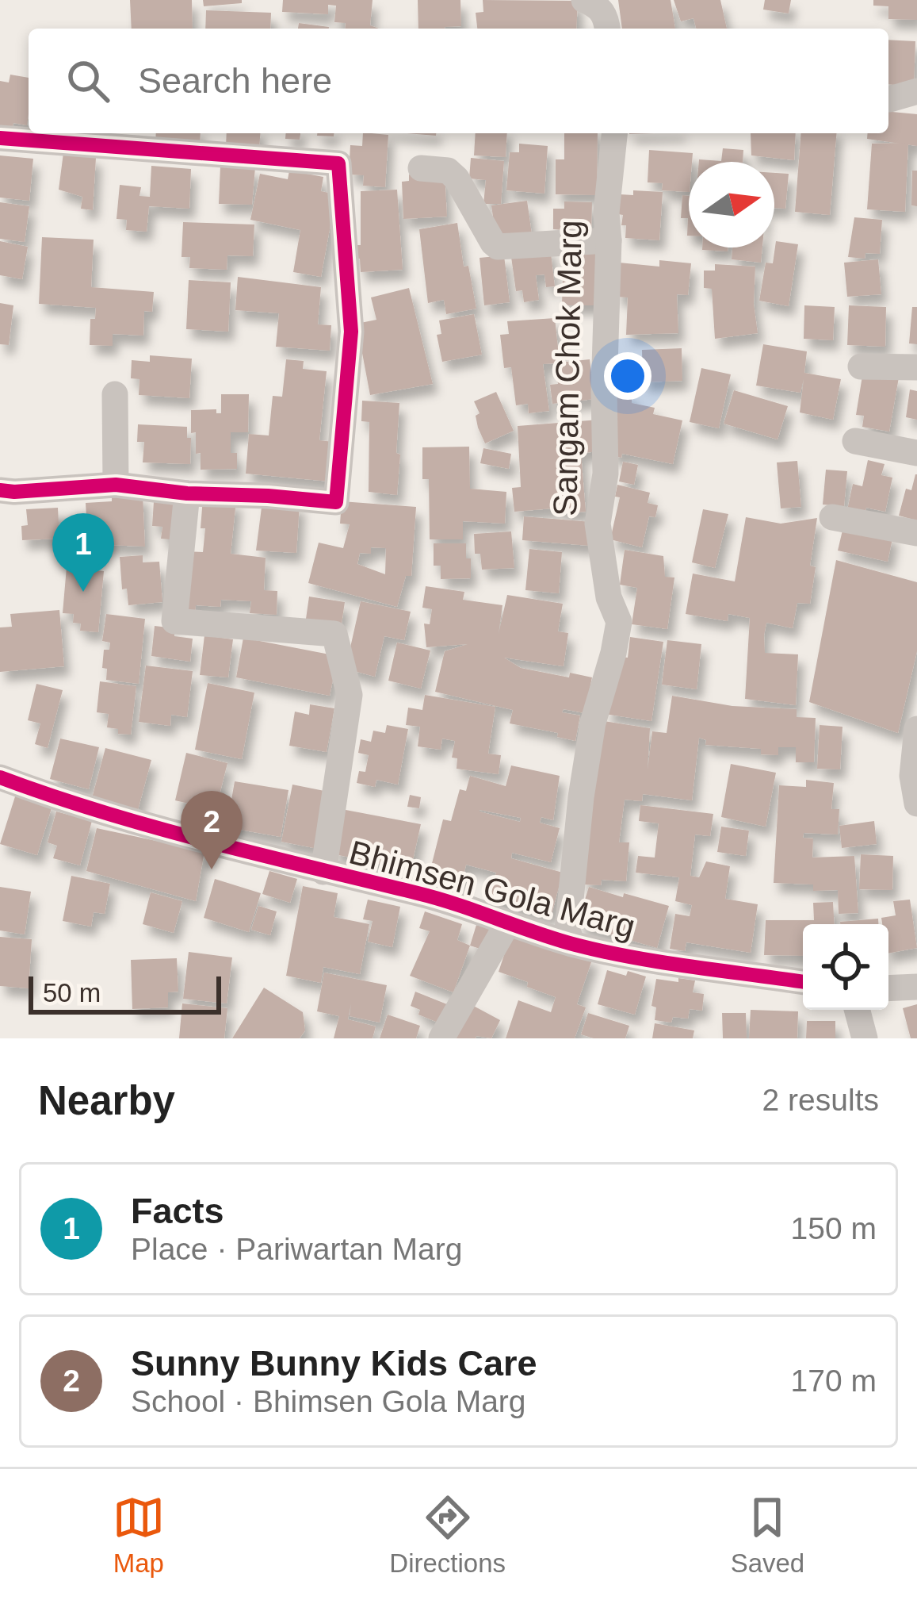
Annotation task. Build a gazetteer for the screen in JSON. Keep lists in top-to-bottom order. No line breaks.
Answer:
{"streets":{"street":["Sangam Chok Marg","Bhimsen Gola Marg"]},"crossings":[["Sangam Chok Marg","Bhimsen Gola Marg"]],"scale_bar":"50 m","north":"right","page":{"search":"Search here","pins":["1","2"],"scale":"50 m","heading":["Nearby","2 results"],"list":[{"mark":"1","name":"Facts","note":"Place · Pariwartan Marg","value":"150 m"},{"mark":"2","name":"Sunny Bunny Kids Care","note":"School · Bhimsen Gola Marg","value":"170 m"}],"nav":["Map","Directions","Saved"]}}
